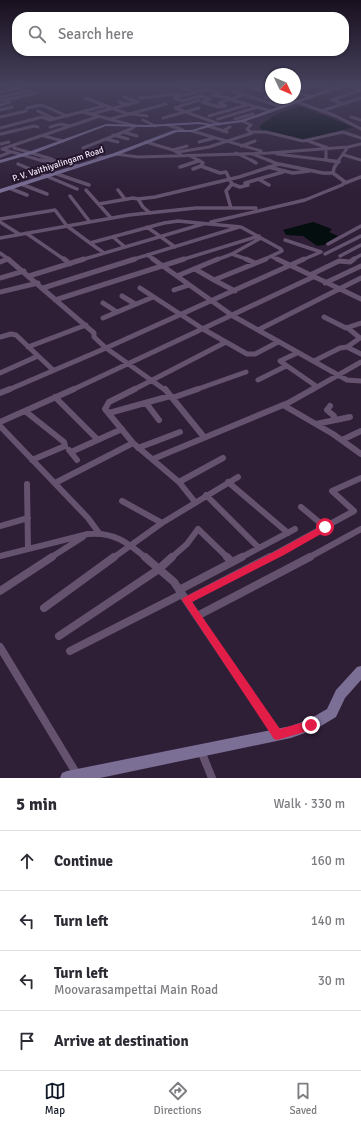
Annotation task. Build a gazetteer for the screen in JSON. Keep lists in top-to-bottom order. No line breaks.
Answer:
{"streets":{"street":["P. V. Vaithiyalingam Road"]},"north":"bottom right","page":{"search":"Search here","heading":["5 min","Walk · 330 m"],"list":[["Continue","160 m"],["Turn left","140 m"],["Turn left","Moovarasampettai Main Road","30 m"],"Arrive at destination"],"nav":["Map","Directions","Saved"]}}
